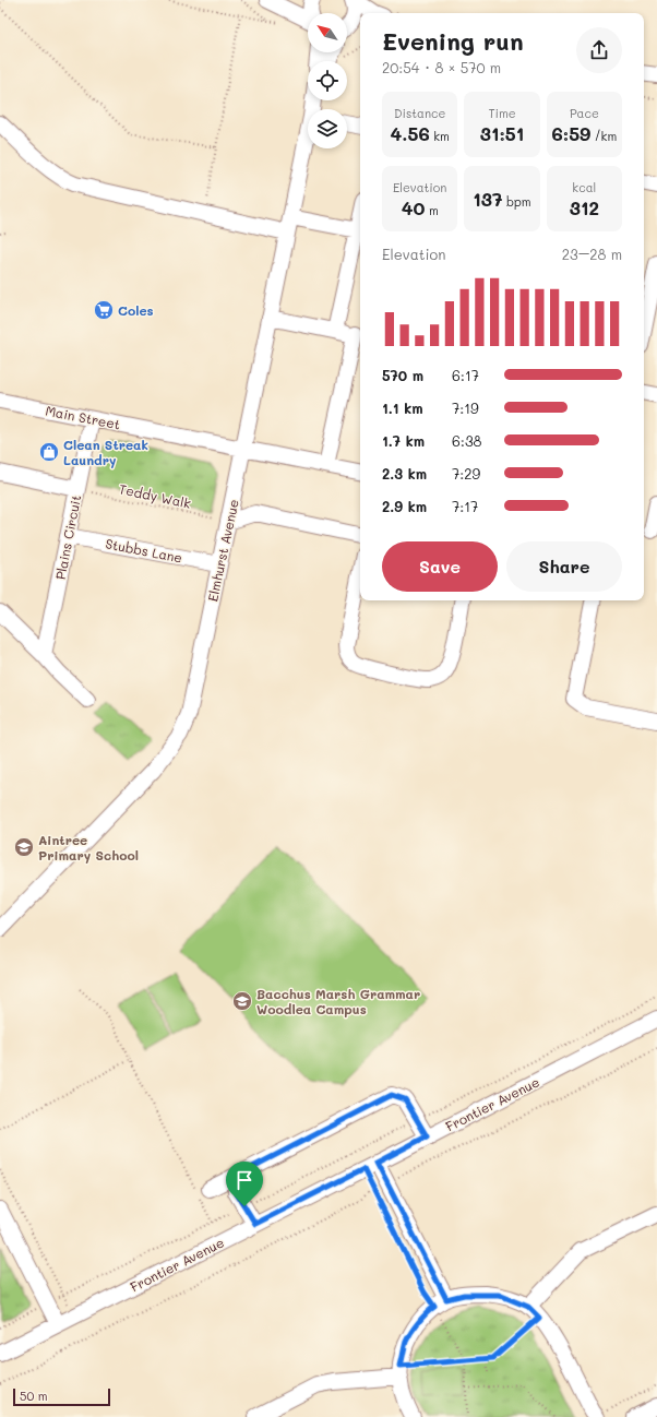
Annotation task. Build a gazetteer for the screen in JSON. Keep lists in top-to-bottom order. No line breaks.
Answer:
{"streets":{"street":["Main Street","Plains Circuit","Stubbs Lane","Elmhurst Avenue","Frontier Avenue"],"path":["Teddy Walk"]},"crossings":[["Main Street","Plains Circuit"],["Main Street","Elmhurst Avenue"],["Teddy Walk","Plains Circuit"],["Teddy Walk","Elmhurst Avenue"],["Plains Circuit","Stubbs Lane"],["Stubbs Lane","Elmhurst Avenue"]],"places":{"supermarket":["Coles"],"shop":["Clean Streak Laundry"],"school or university":["Aintree Primary School","Bacchus Marsh Grammar Woodlea Campus"]},"scale_bar":"50 m","north":"top left","page":{"heading":["Evening run","20:54 · 8 × 570 m"],"stats":[["Distance","4.56 km"],["Time","31:51"],["Pace","6:59 /km"],["Elevation","40 m"],["137 bpm"],["kcal","312"]],"chart":["Elevation","23–28 m"],"list":[{"name":"570 m","note":"6:17"},{"name":"1.1 km","note":"7:19"},{"name":"1.7 km","note":"6:38"},{"name":"2.3 km","note":"7:29"},{"name":"2.9 km","note":"7:17"}],"buttons":["Save","Share"],"scale":"50 m"}}
